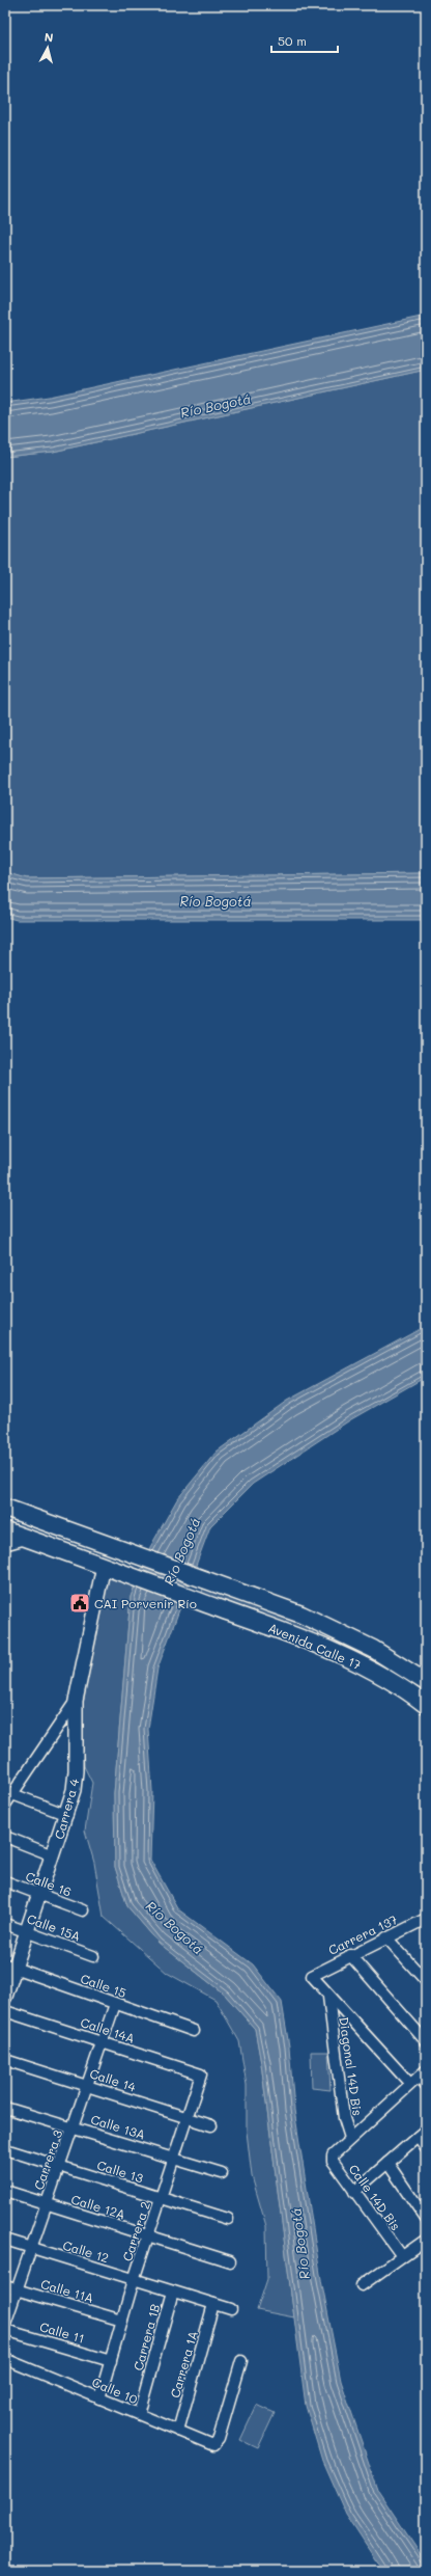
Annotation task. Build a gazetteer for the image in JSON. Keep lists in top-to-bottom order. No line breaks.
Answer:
{"streets":{"main road":["Avenida Calle 17"],"street":["Carrera 4","Calle 16","Calle 15A","Carrera 137","Calle 15","Calle 14A","Diagonal 14D Bis","Calle 14","Calle 13A","Carrera 3","Calle 13","Calle 14D Bis","Calle 12A","Carrera 2","Calle 12","Calle 11A","Calle 11","Carrera 1B","Carrera 1A","Calle 10"]},"crossings":[["Avenida Calle 17","Carrera 4"],["Carrera 4","Calle 16"],["Carrera 4","Calle 15A"],["Carrera 4","Calle 15"],["Carrera 137","Diagonal 14D Bis"],["Calle 15","Carrera 3"],["Calle 14A","Carrera 3"],["Calle 14A","Carrera 2"],["Diagonal 14D Bis","Calle 14D Bis"],["Calle 14","Carrera 3"],["Calle 14","Carrera 2"],["Calle 13A","Carrera 3"],["Calle 13A","Carrera 2"],["Carrera 3","Calle 13"],["Carrera 3","Calle 12A"],["Carrera 3","Calle 12"],["Carrera 3","Calle 11A"],["Calle 13","Carrera 2"],["Calle 12A","Carrera 2"],["Carrera 2","Calle 12"],["Carrera 2","Calle 11A"],["Carrera 2","Calle 11"],["Carrera 2","Calle 10"],["Calle 12","Carrera 1B"],["Calle 12","Carrera 1A"],["Carrera 1B","Calle 10"],["Carrera 1A","Calle 10"]],"water":["Río Bogotá"],"places":{"public building":["CAI Porvenir Río"]},"scale_bar":"50 m","north":"top"}
